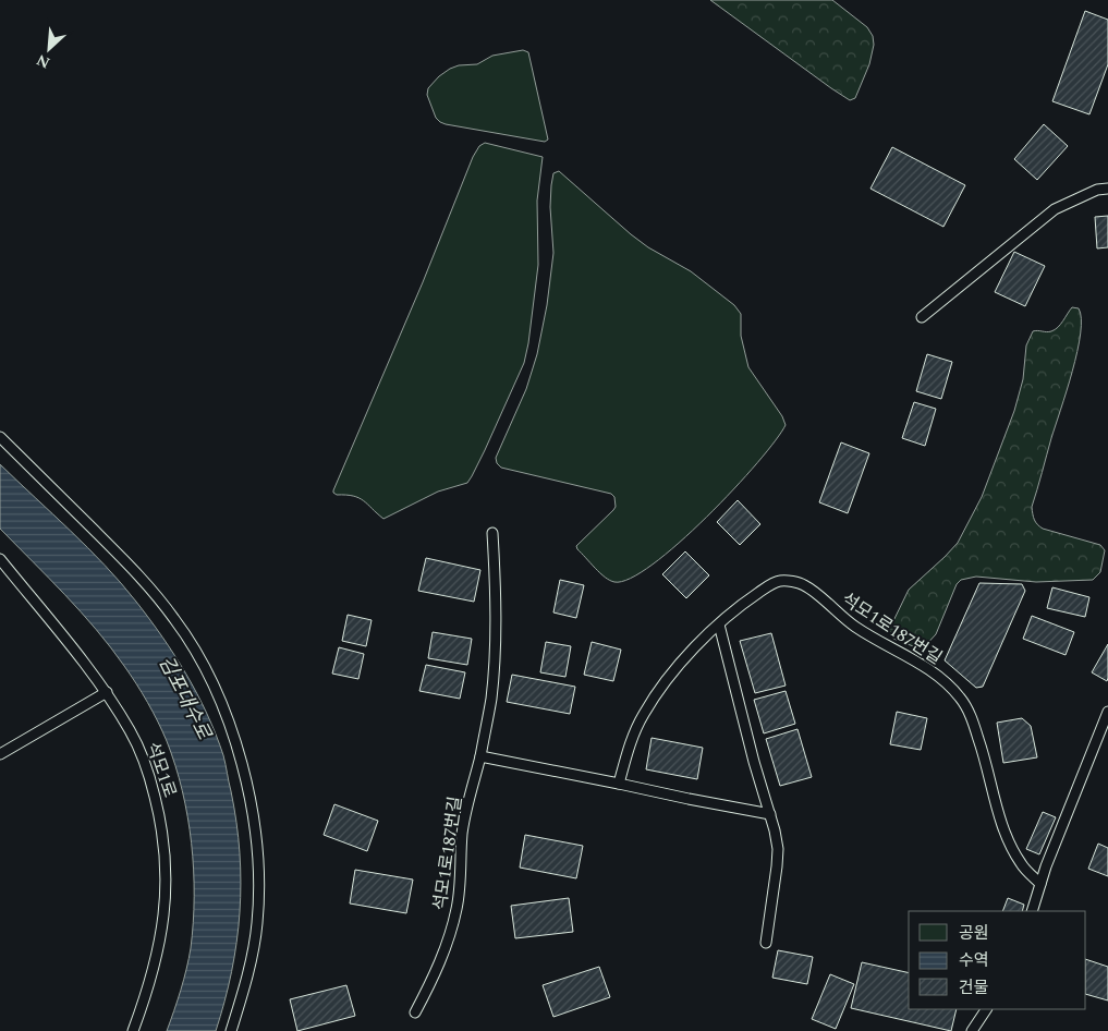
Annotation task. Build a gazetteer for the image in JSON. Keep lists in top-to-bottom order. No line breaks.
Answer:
{"streets":{"lane":["석모1로187번길","석모1로"]},"water":["김포대수로"],"legend":["공원","수역","건물"],"north":"bottom left"}
